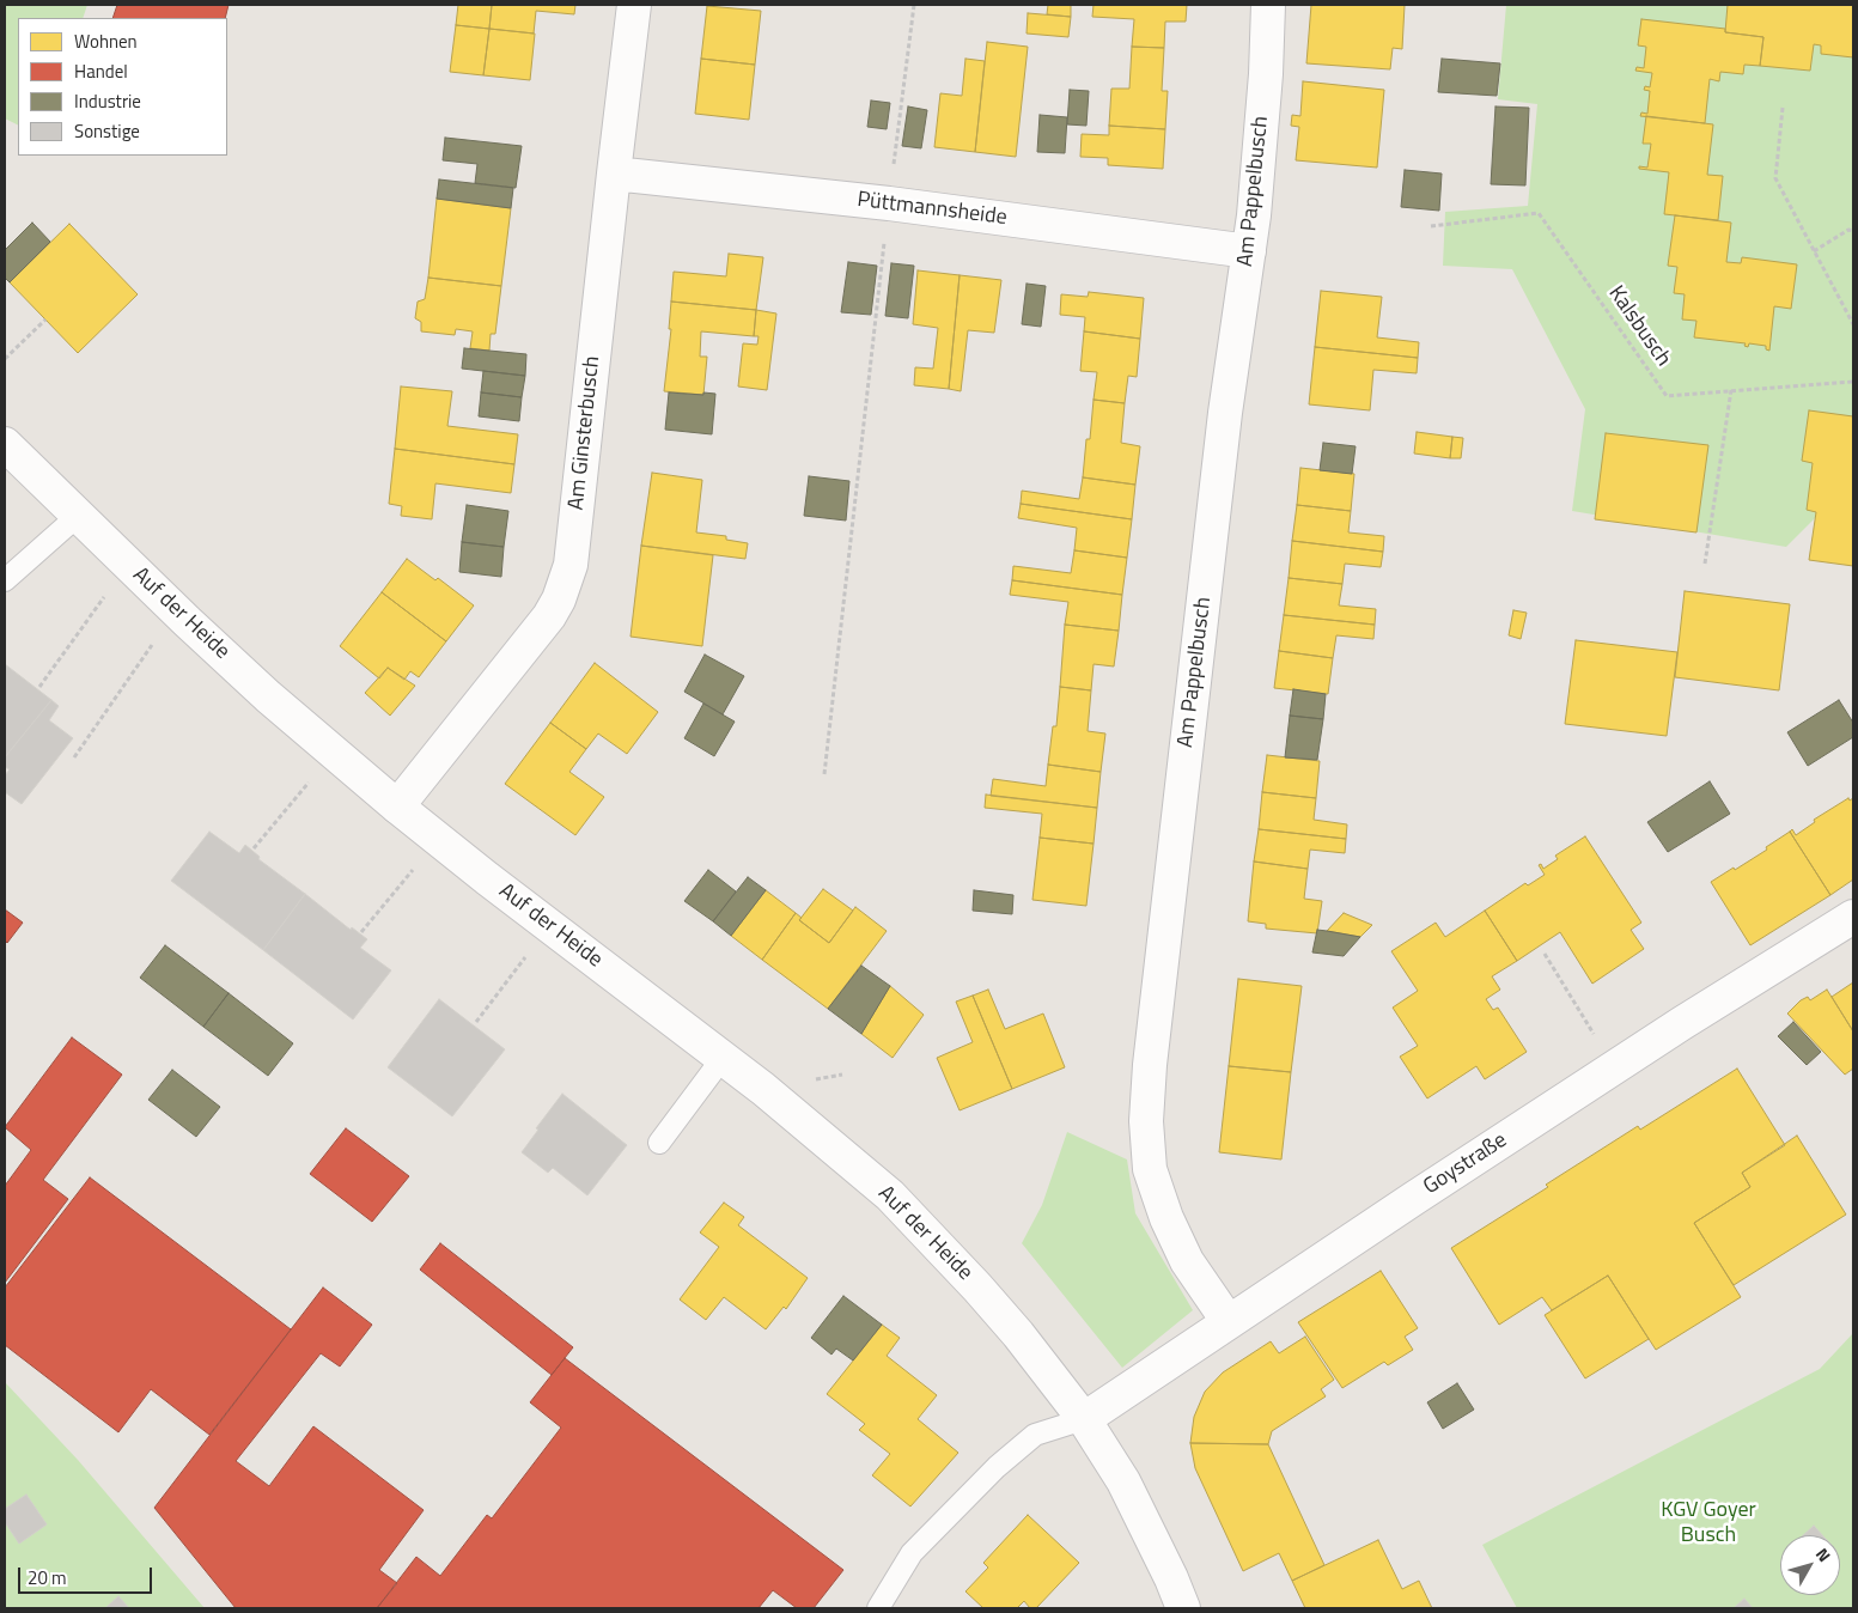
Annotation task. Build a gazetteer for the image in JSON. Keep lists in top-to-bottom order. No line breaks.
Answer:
{"streets":{"street":["Am Pappelbusch","Püttmannsheide","Am Ginsterbusch","Auf der Heide","Goystraße"],"path":["Kalsbusch"]},"crossings":[["Am Pappelbusch","Püttmannsheide"],["Am Pappelbusch","Goystraße"],["Püttmannsheide","Am Ginsterbusch"],["Am Ginsterbusch","Auf der Heide"],["Auf der Heide","Goystraße"]],"parks":["KGV Goyer Busch"],"legend":["Wohnen","Handel","Industrie","Sonstige"],"scale_bar":"20 m","north":"top right"}
